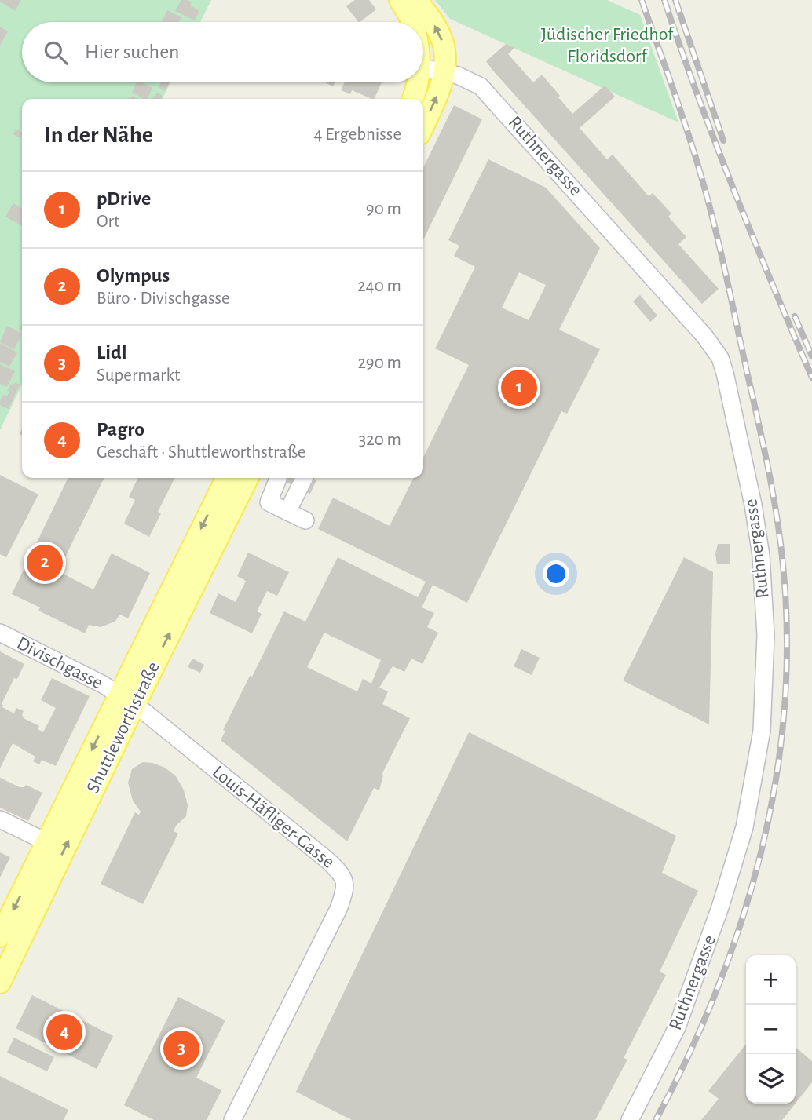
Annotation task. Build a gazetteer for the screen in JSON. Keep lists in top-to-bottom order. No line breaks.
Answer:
{"streets":{"main road":["Shuttleworthstraße"],"street":["Ruthnergasse","Divischgasse","Louis-Häfliger-Gasse"]},"crossings":[["Divischgasse","Shuttleworthstraße"],["Divischgasse","Louis-Häfliger-Gasse"],["Shuttleworthstraße","Louis-Häfliger-Gasse"]],"parks":["Jüdischer Friedhof Floridsdorf"],"page":{"search":"Hier suchen","heading":["In der Nähe","4 Ergebnisse"],"list":[{"mark":"1","name":"pDrive","note":"Ort","value":"90 m"},{"mark":"2","name":"Olympus","note":"Büro · Divischgasse","value":"240 m"},{"mark":"3","name":"Lidl","note":"Supermarkt","value":"290 m"},{"mark":"4","name":"Pagro","note":"Geschäft · Shuttleworthstraße","value":"320 m"}],"pins":["1","2","4","3"],"map_buttons":["+","−"]}}
